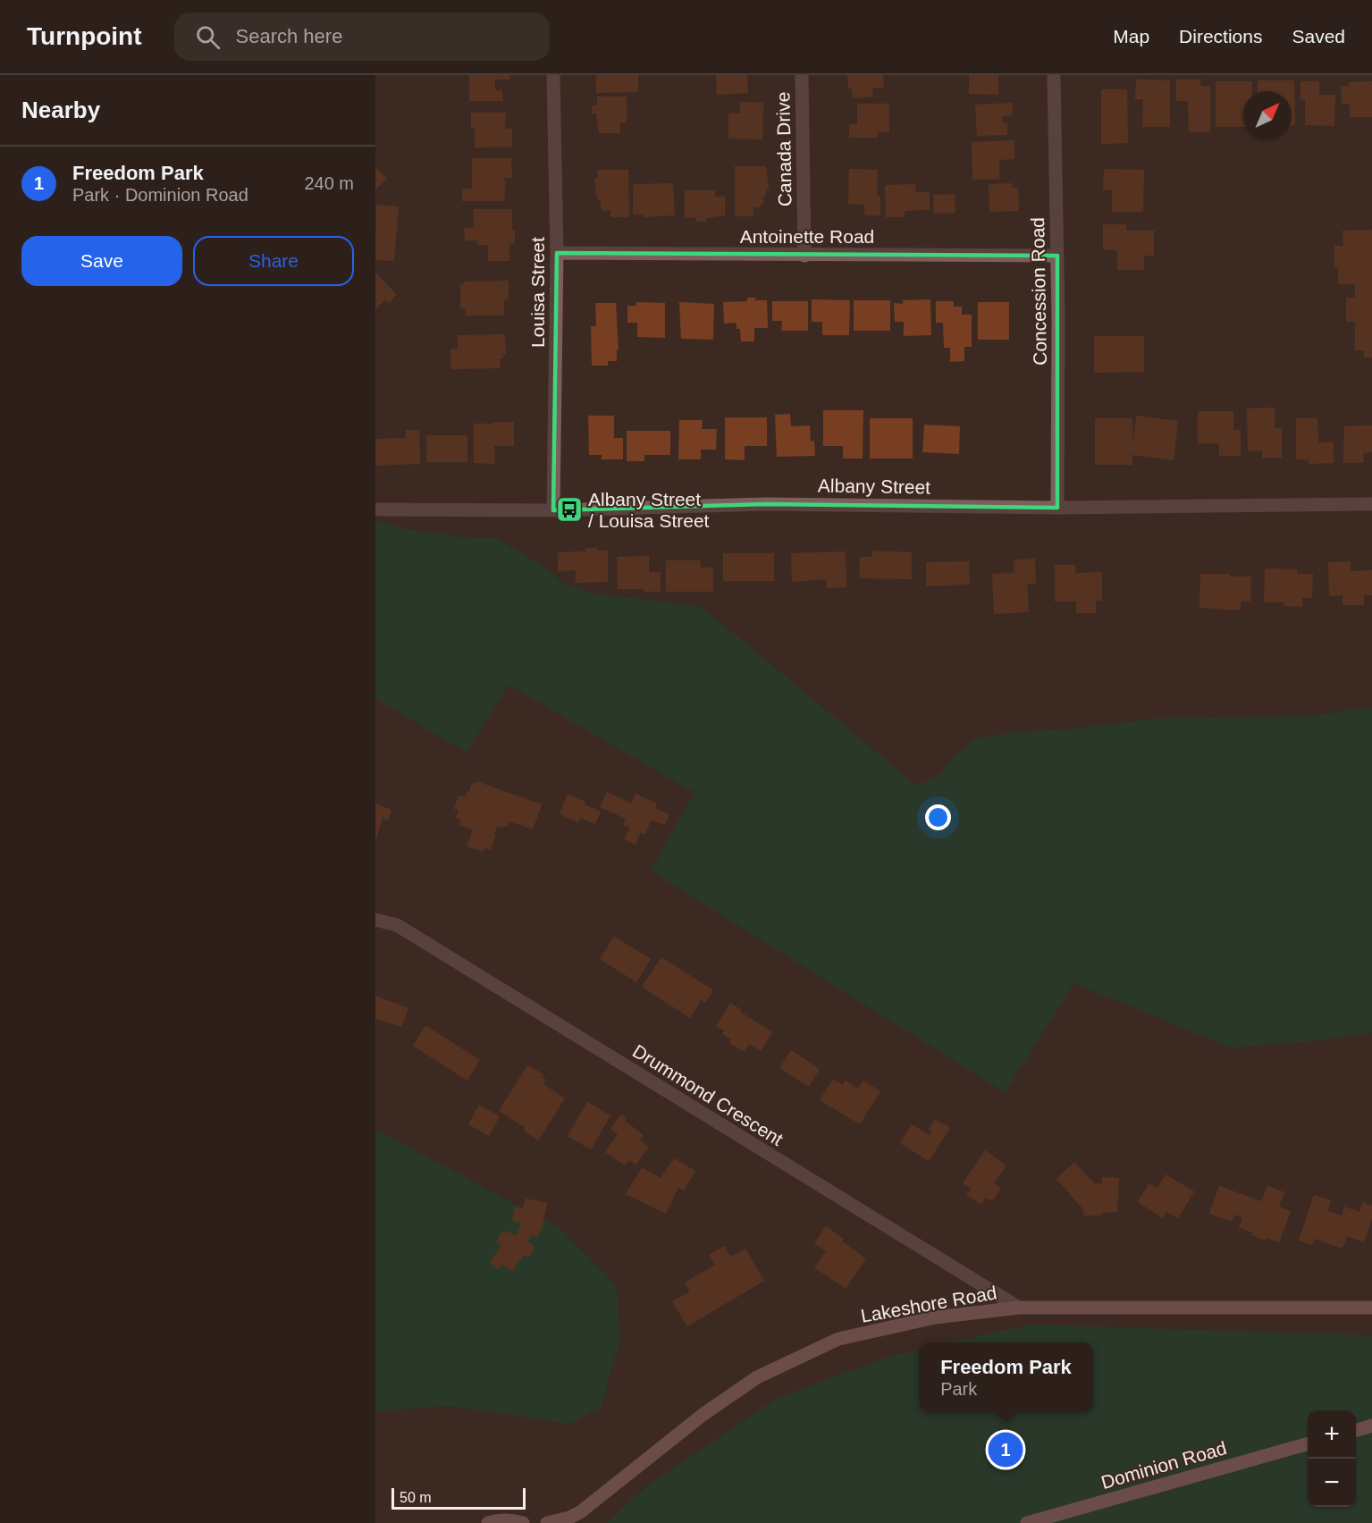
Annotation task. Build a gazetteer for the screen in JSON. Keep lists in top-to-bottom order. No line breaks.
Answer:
{"streets":{"main road":["Lakeshore Road","Dominion Road"],"street":["Canada Drive","Antoinette Road","Concession Road","Louisa Street","Albany Street","Drummond Crescent"]},"crossings":[["Canada Drive","Antoinette Road"],["Antoinette Road","Concession Road"],["Antoinette Road","Louisa Street"],["Concession Road","Albany Street"],["Louisa Street","Albany Street"],["Drummond Crescent","Lakeshore Road"]],"places":{"bus stop":["Albany Street / Louisa Street"]},"scale_bar":"50 m","north":"top right","page":{"header":"Turnpoint","search":"Search here","nav":["Map","Directions","Saved"],"heading":"Nearby","list":[{"mark":"1","name":"Freedom Park","note":"Park · Dominion Road","value":"240 m"}],"buttons":["Save","Share"],"popup":["Freedom Park","Park"],"map_buttons":["+","−"],"pins":"1","scale":"50 m"}}
